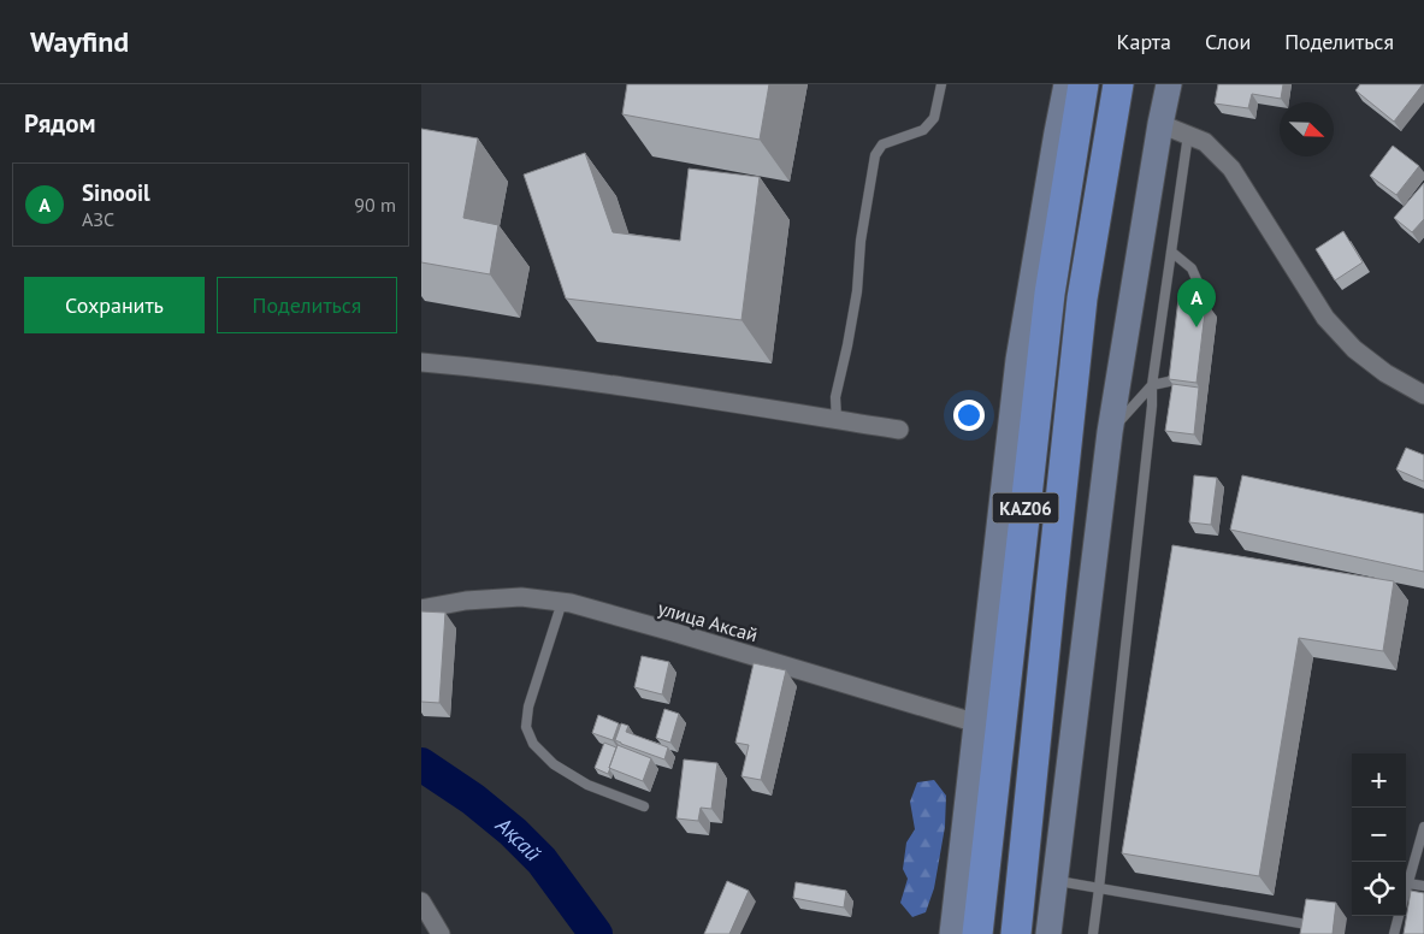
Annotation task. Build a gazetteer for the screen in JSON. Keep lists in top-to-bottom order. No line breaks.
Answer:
{"streets":{"highway":["KАZ06"],"street":["улица Аксай"]},"water":["Ақсай"],"north":"bottom right","page":{"header":"Wayfind","nav":["Карта","Слои","Поделиться"],"heading":"Рядом","list":[{"mark":"A","name":"Sinooil","note":"АЗС","value":"90 m"}],"buttons":["Сохранить","Поделиться"],"pins":"A","map_buttons":["+","−"]}}
